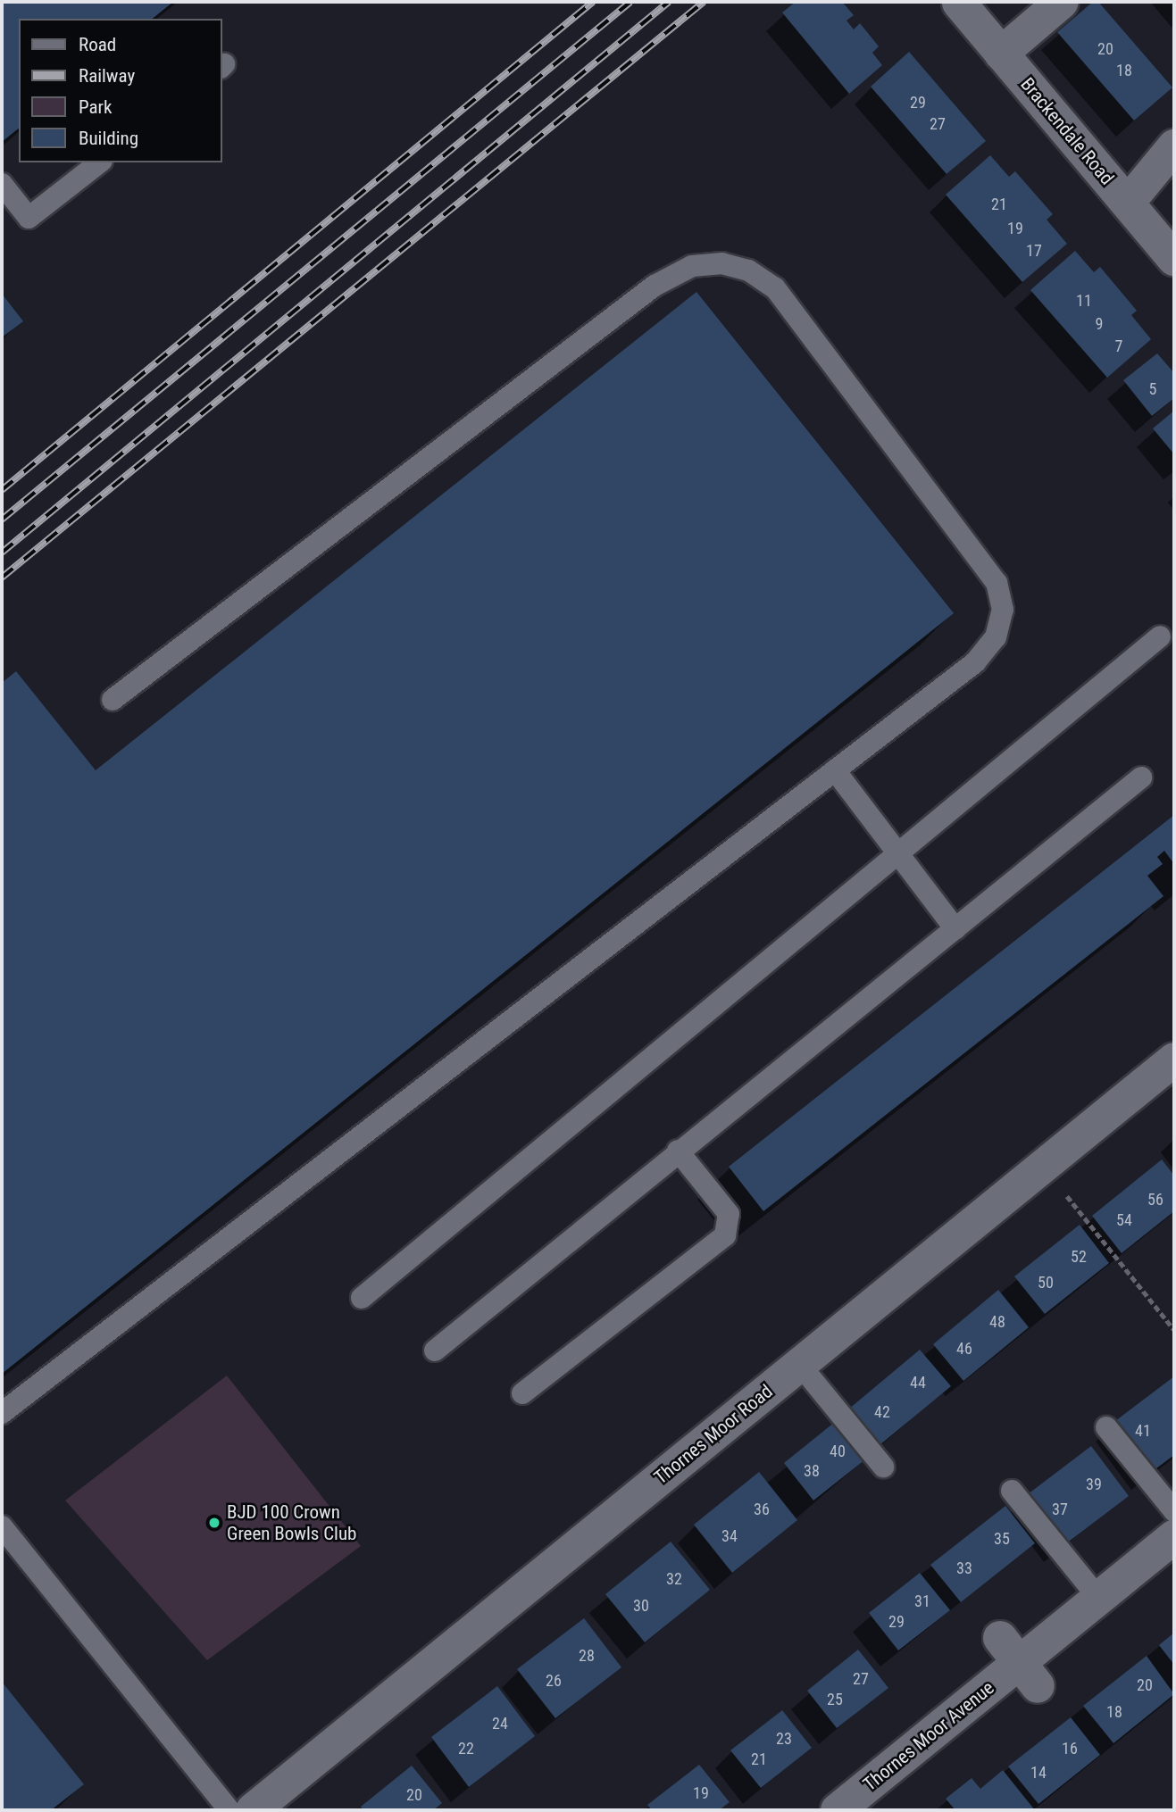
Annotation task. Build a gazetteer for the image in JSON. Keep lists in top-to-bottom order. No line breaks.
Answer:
{"streets":{"street":["Brackendale Road","Thornes Moor Road","Thornes Moor Avenue"]},"places":["BJD 100 Crown Green Bowls Club"],"house_numbers":["20","18","29","27","21","19","17","11","9","7","5","56","54","52","50","48","46","44","42","41","40","38","39","36","37","34","35","33","32","31","30","29","28","27","26","20","25","18","24","23","22","16","21","14","19","20"],"legend":["Road","Railway","Park","Building"]}
